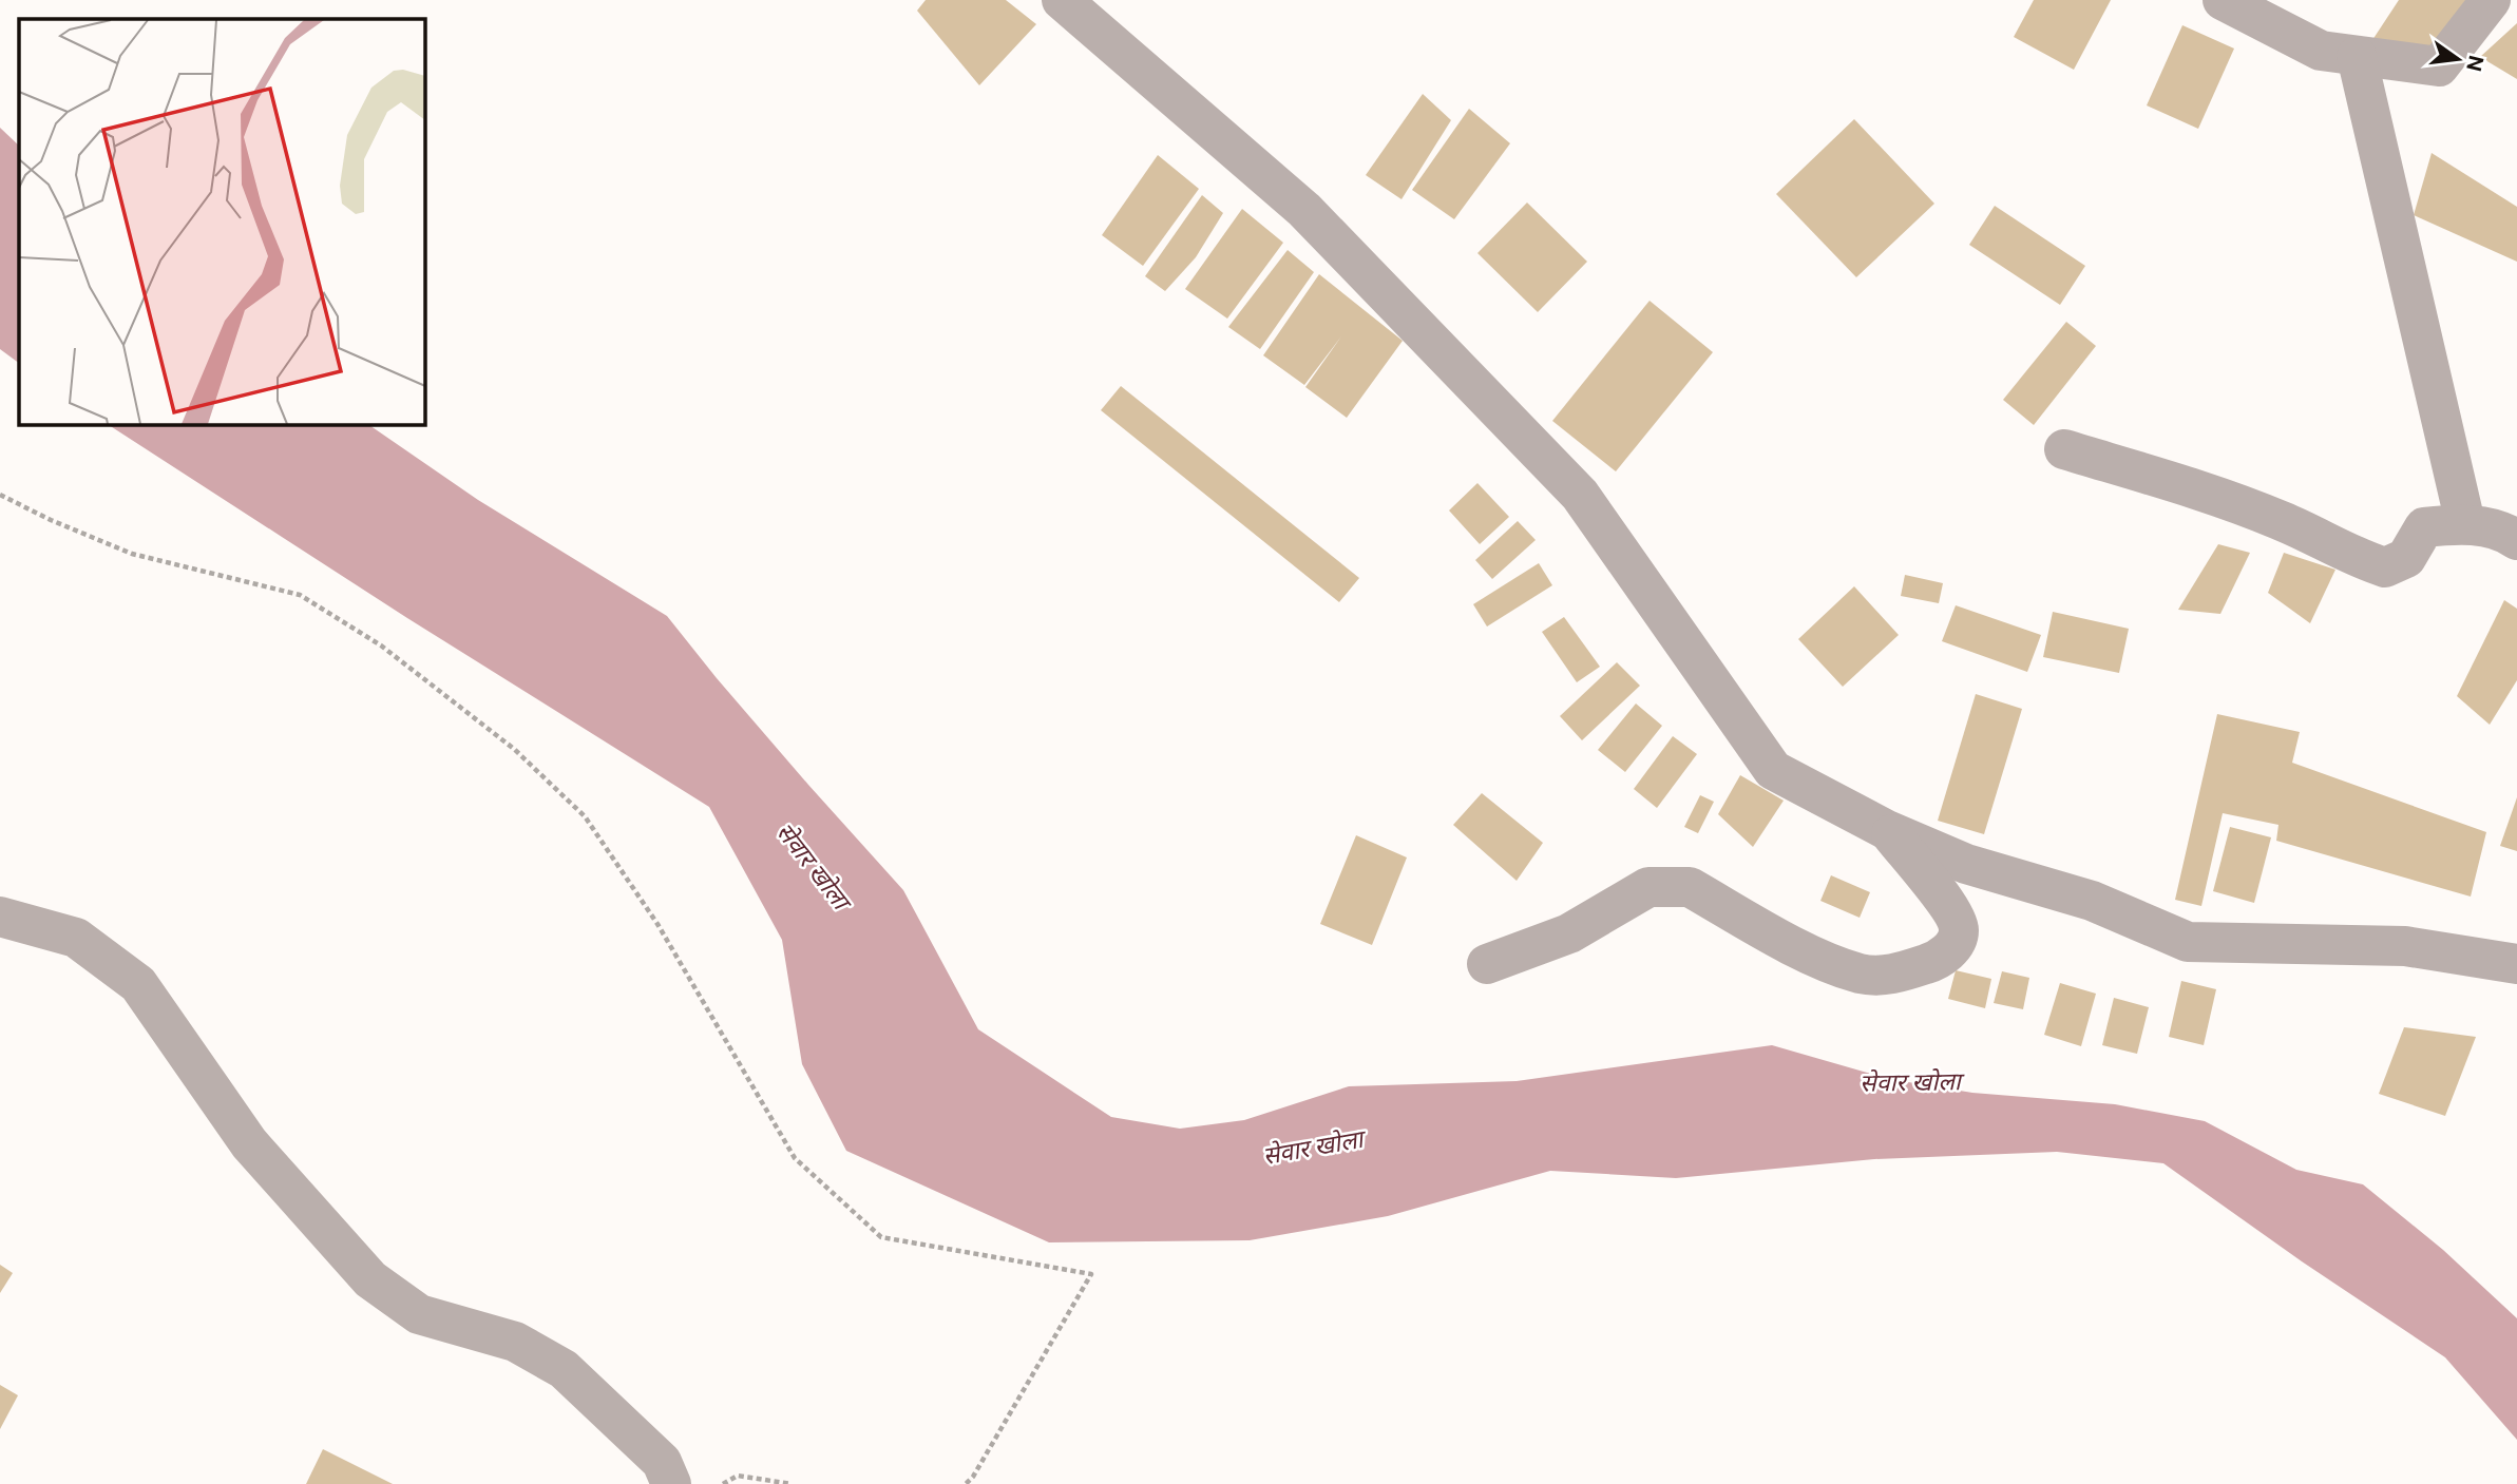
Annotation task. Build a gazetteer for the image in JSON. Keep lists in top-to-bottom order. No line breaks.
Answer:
{"water":["सेवार खोला"],"north":"right"}
